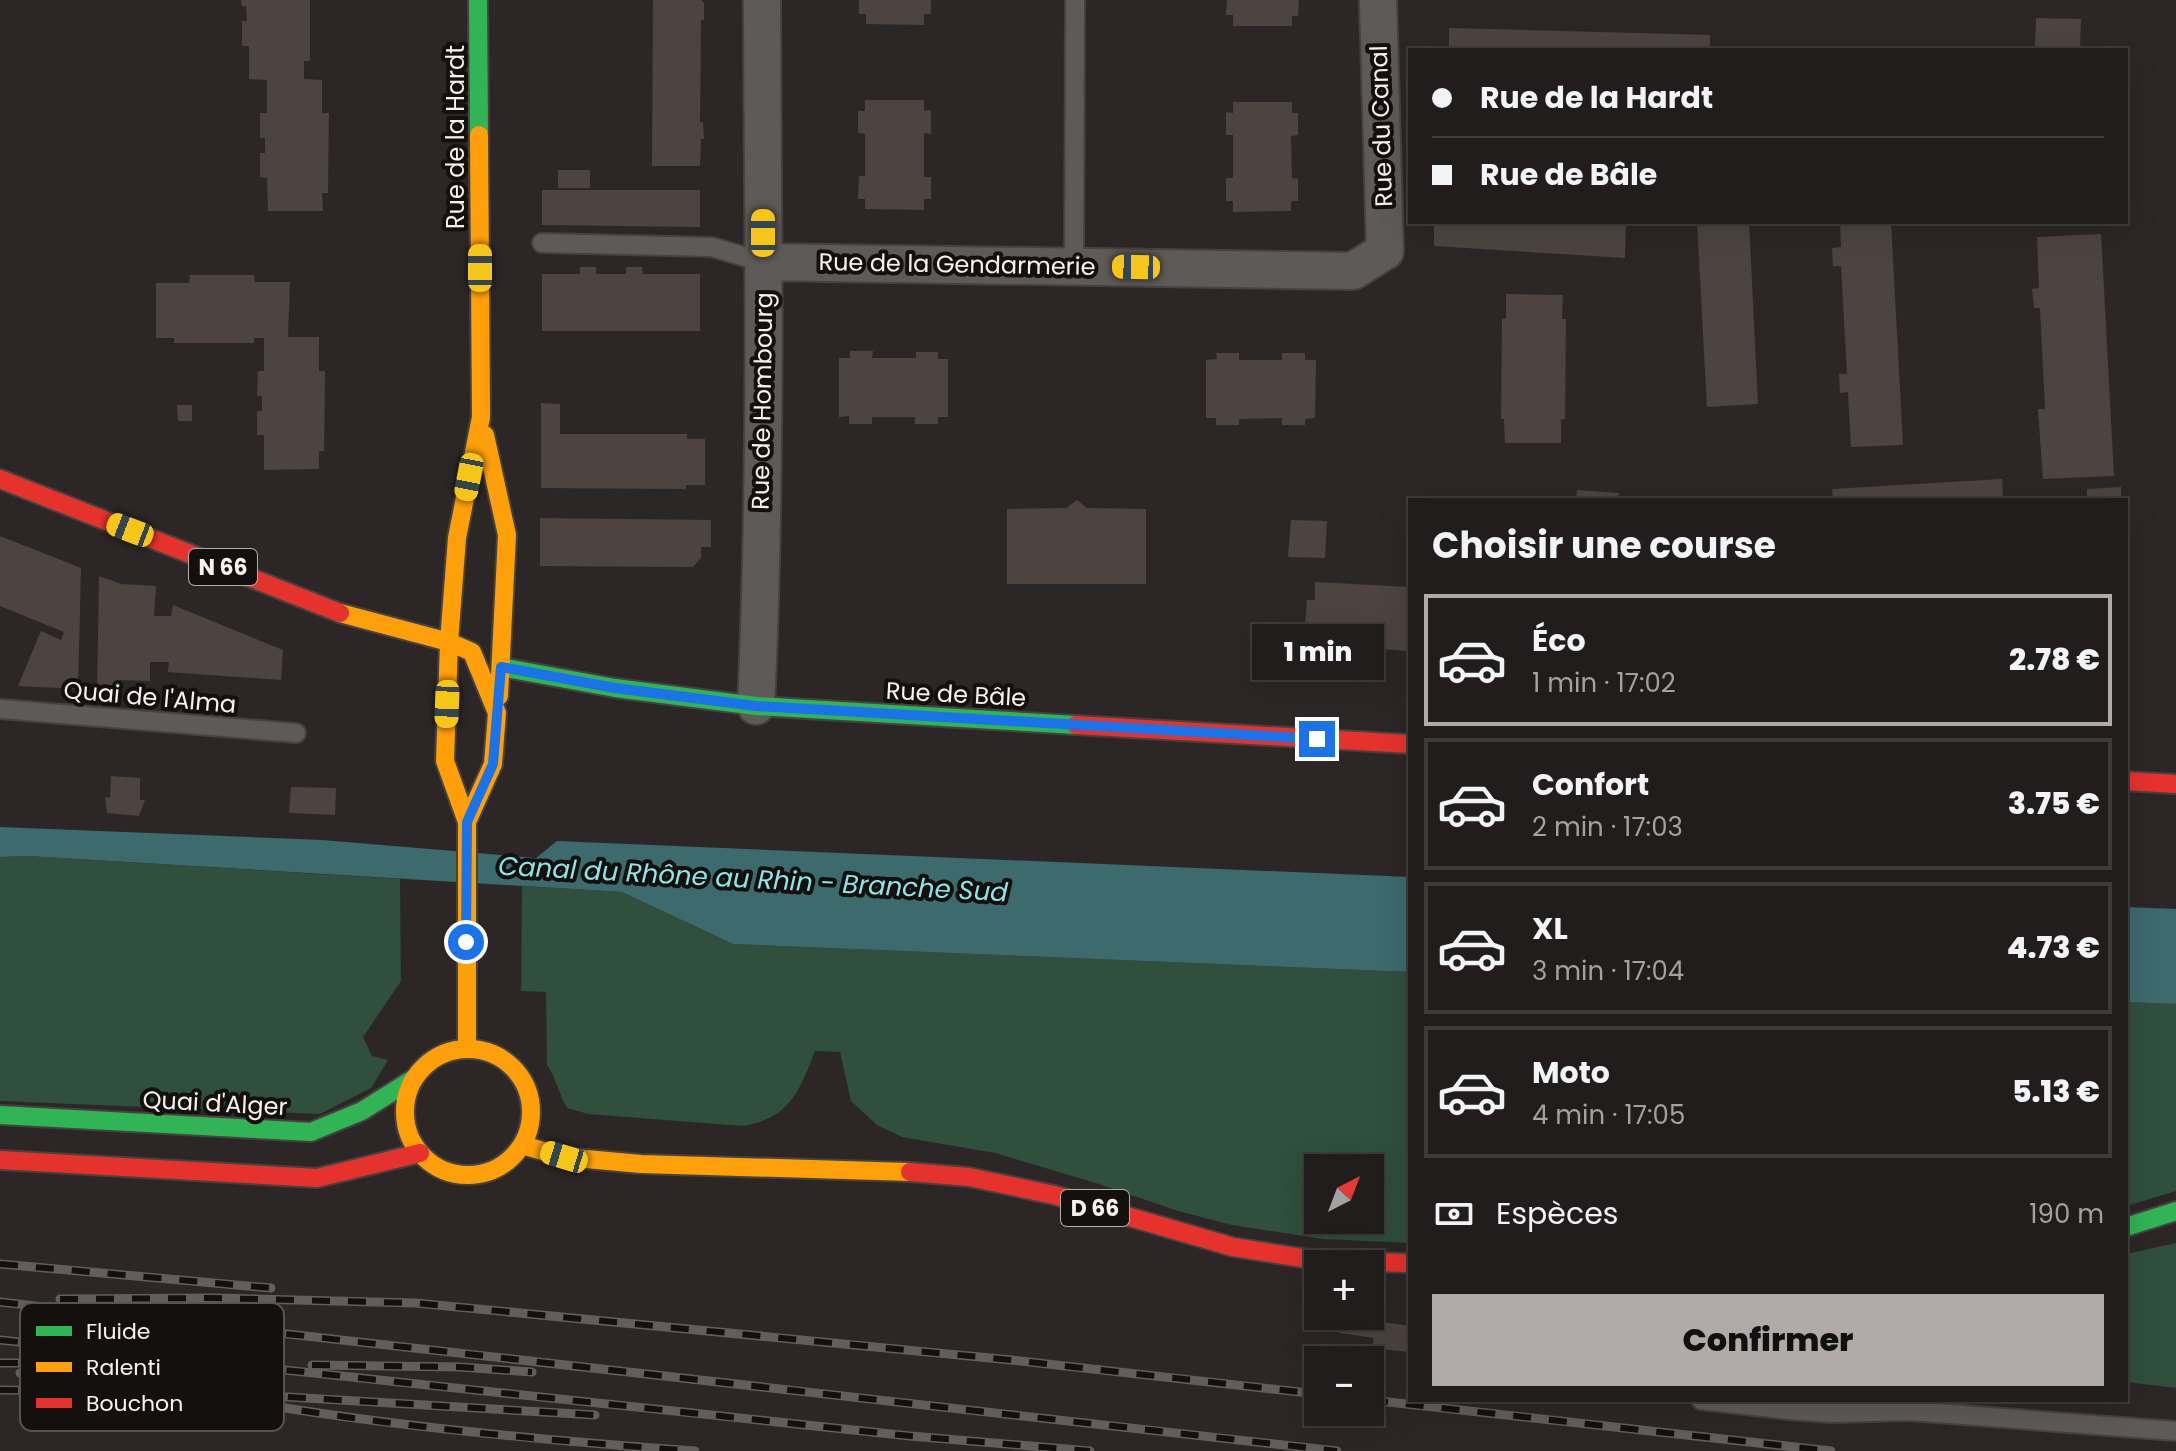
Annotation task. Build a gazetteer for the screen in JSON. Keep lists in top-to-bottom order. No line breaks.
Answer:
{"streets":{"main road":["Rue de la Hardt","N 66","Rue de Bâle","Quai d'Alger","D 66"],"street":["Rue du Canal","Rue de la Gendarmerie","Rue de Hombourg"],"lane":["Quai de l'Alma"]},"crossings":[["Rue du Canal","Rue de la Gendarmerie"],["Rue de la Hardt","N 66"],["Rue de la Hardt","Rue de Bâle"],["Rue de la Gendarmerie","Rue de Hombourg"],["Rue de Hombourg","Rue de Bâle"],["Quai d'Alger","D 66"]],"water":["Canal du Rhône au Rhin - Branche Sud"],"legend":["Fluide","Ralenti","Bouchon"],"north":"top right","page":{"banner":["Rue de la Hardt","Rue de Bâle"],"heading":"Choisir une course","list":[{"name":"Éco","note":"1 min · 17:02","value":"2.78 €"},{"name":"Confort","note":"2 min · 17:03","value":"3.75 €"},{"name":"XL","note":"3 min · 17:04","value":"4.73 €"},{"name":"Moto","note":"4 min · 17:05","value":"5.13 €"}],"bubble":"1 min","map_buttons":["+","−"],"pay":["Espèces","190 m"],"buttons":"Confirmer"}}
